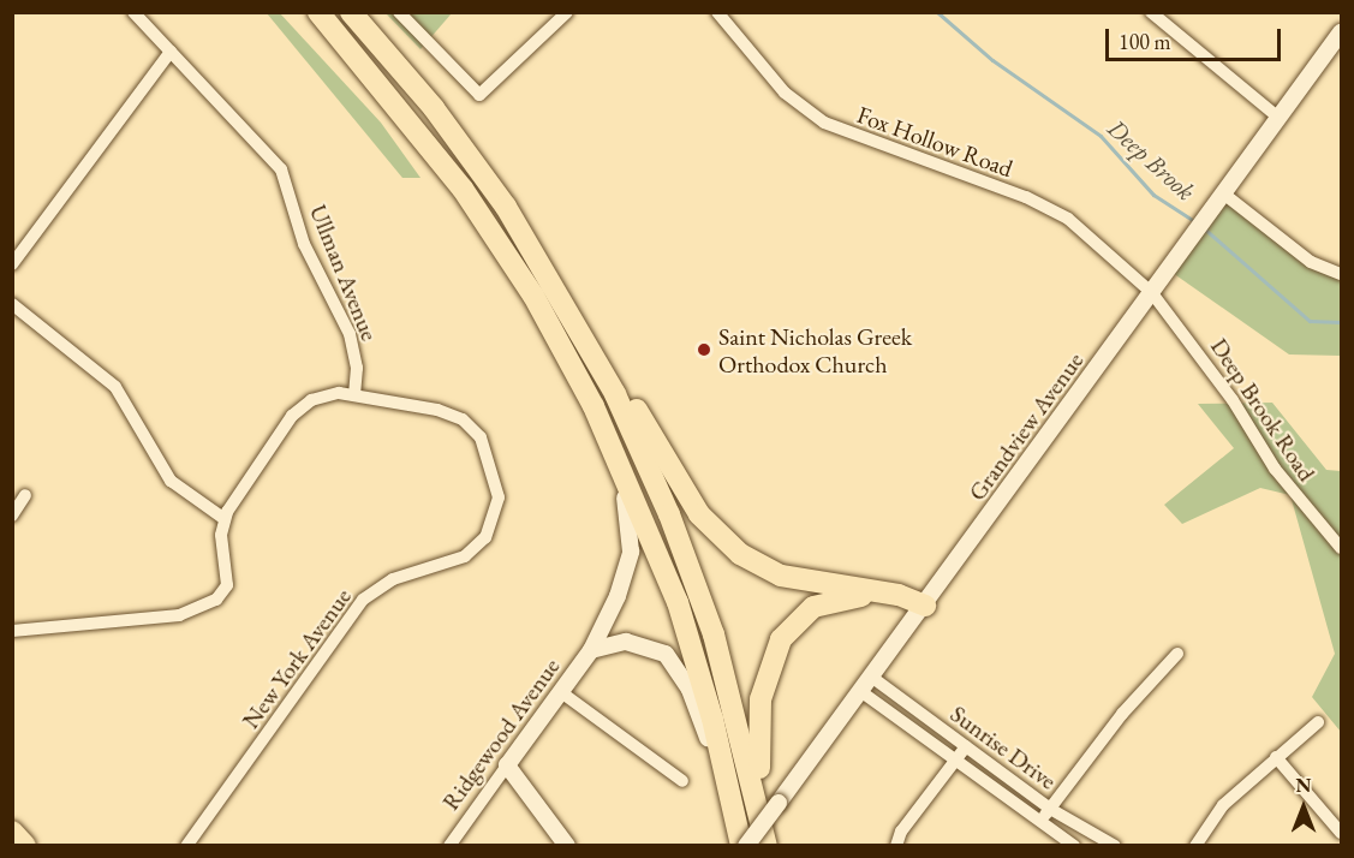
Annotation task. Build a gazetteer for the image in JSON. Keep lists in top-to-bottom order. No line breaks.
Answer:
{"streets":{"street":["Fox Hollow Road","Ullman Avenue","Deep Brook Road","Grandview Avenue","New York Avenue","Ridgewood Avenue","Sunrise Drive"]},"crossings":[["Fox Hollow Road","Deep Brook Road"],["Fox Hollow Road","Grandview Avenue"],["Ullman Avenue","New York Avenue"],["Deep Brook Road","Grandview Avenue"],["Grandview Avenue","Sunrise Drive"]],"water":["Deep Brook"],"places":["Saint Nicholas Greek Orthodox Church"],"scale_bar":"100 m","north":"top"}
